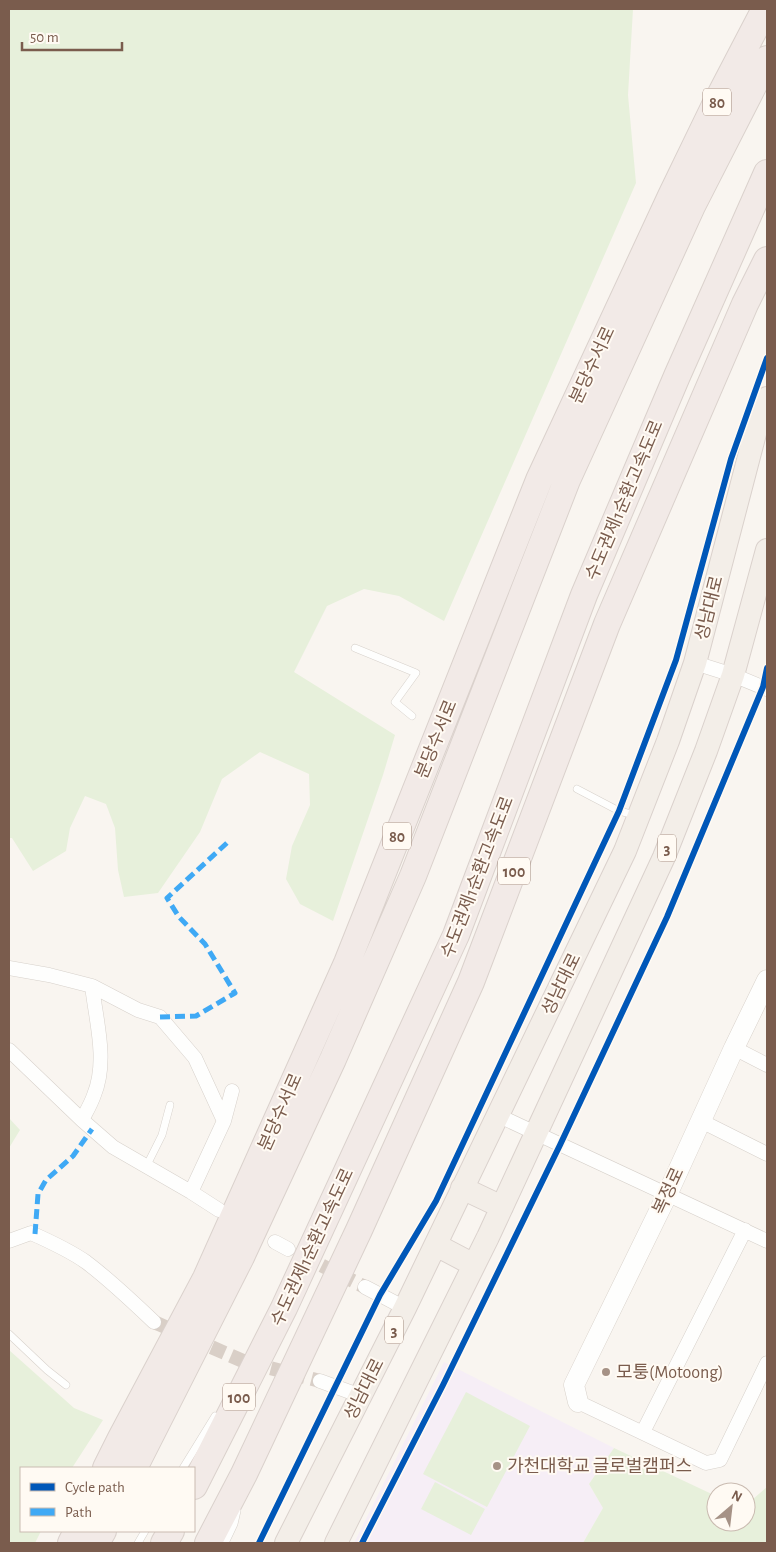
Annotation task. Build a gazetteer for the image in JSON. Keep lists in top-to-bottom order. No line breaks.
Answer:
{"streets":{"highway":["80","분당수서로","수도권제1순환고속도로","100"],"main road":["성남대로","3"],"street":["복정로"]},"places":["모퉁(Motoong)","가천대학교 글로벌캠퍼스"],"legend":["Cycle path","Path"],"scale_bar":"50 m","north":"top right"}
